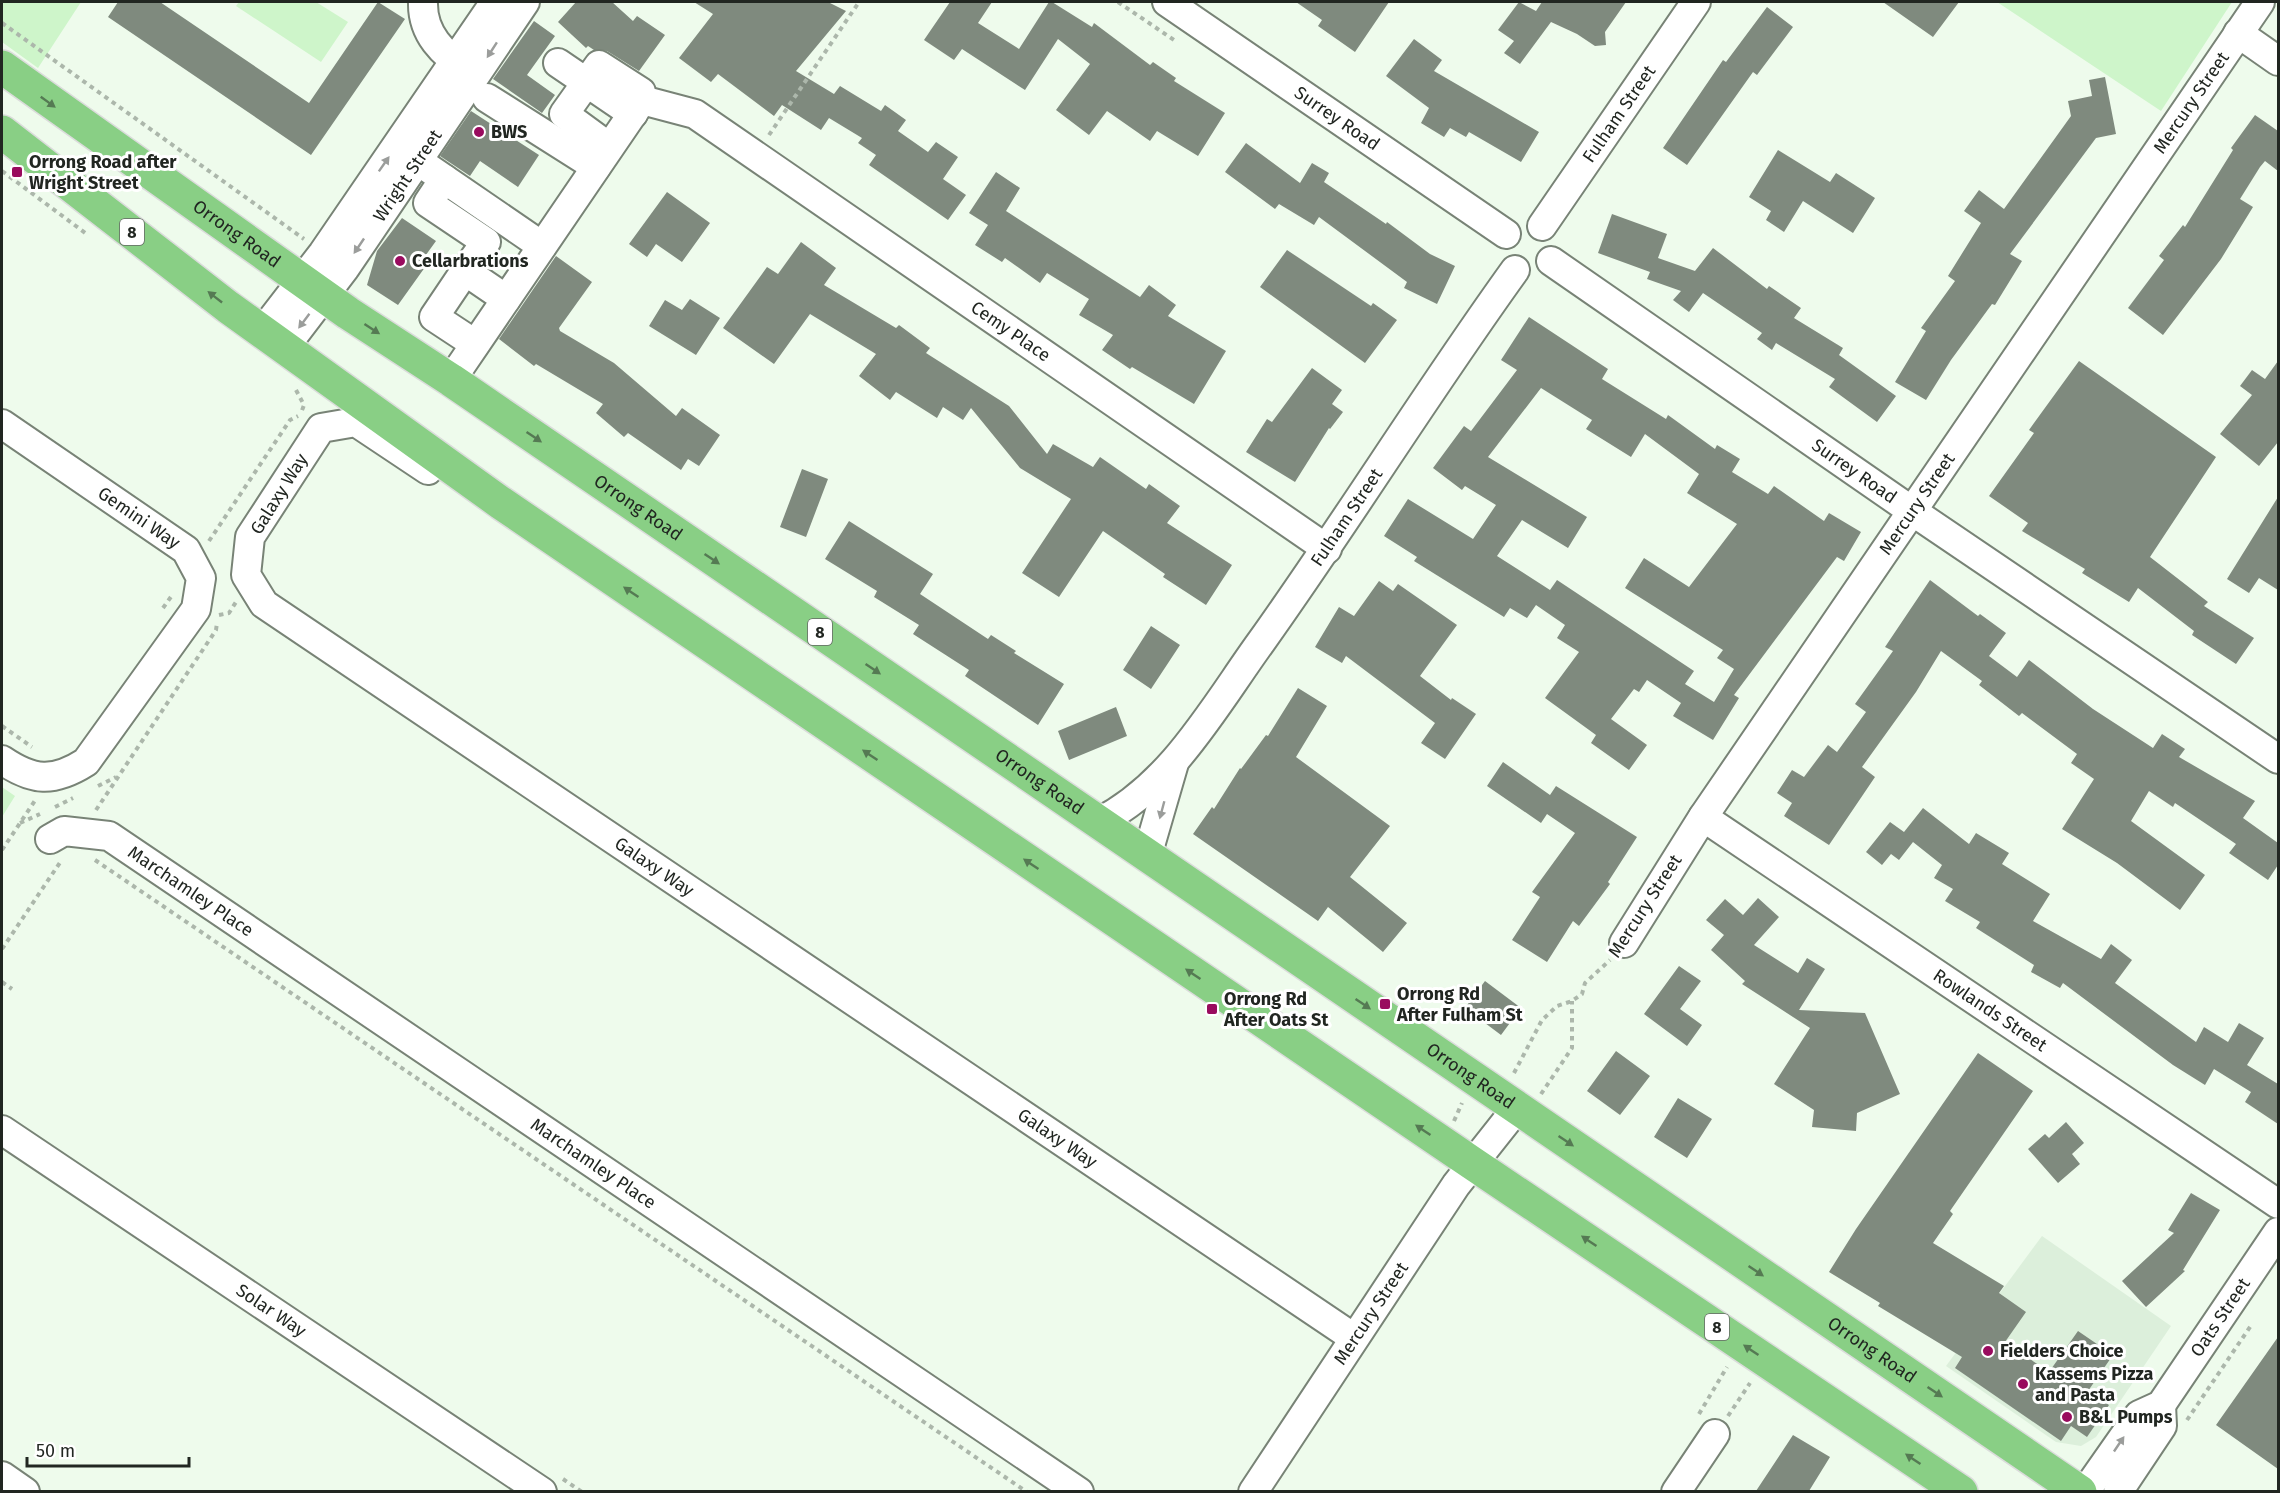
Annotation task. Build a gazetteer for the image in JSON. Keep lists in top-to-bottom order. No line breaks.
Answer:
{"streets":{"highway":["8","Orrong Road"],"street":["Mercury Street","Fulham Street","Surrey Road","Wright Street","Cemy Place","Galaxy Way","Gemini Way","Marchamley Place","Rowlands Street","Solar Way","Oats Street"]},"crossings":[["Mercury Street","Surrey Road"],["Mercury Street","8"],["Mercury Street","Orrong Road"],["Mercury Street","Galaxy Way"],["Mercury Street","Rowlands Street"],["Fulham Street","Surrey Road"],["Fulham Street","Orrong Road"],["Fulham Street","Cemy Place"],["Wright Street","8"],["Wright Street","Orrong Road"],["8","Galaxy Way"]],"places":{"other":["BWS","Cellarbrations","Fielders Choice","Kassems Pizza and Pasta","B&L Pumps"],"transit":["Orrong Road after Wright Street","Orrong Rd After Fulham St","Orrong Rd After Oats St"]},"scale_bar":"50 m"}
